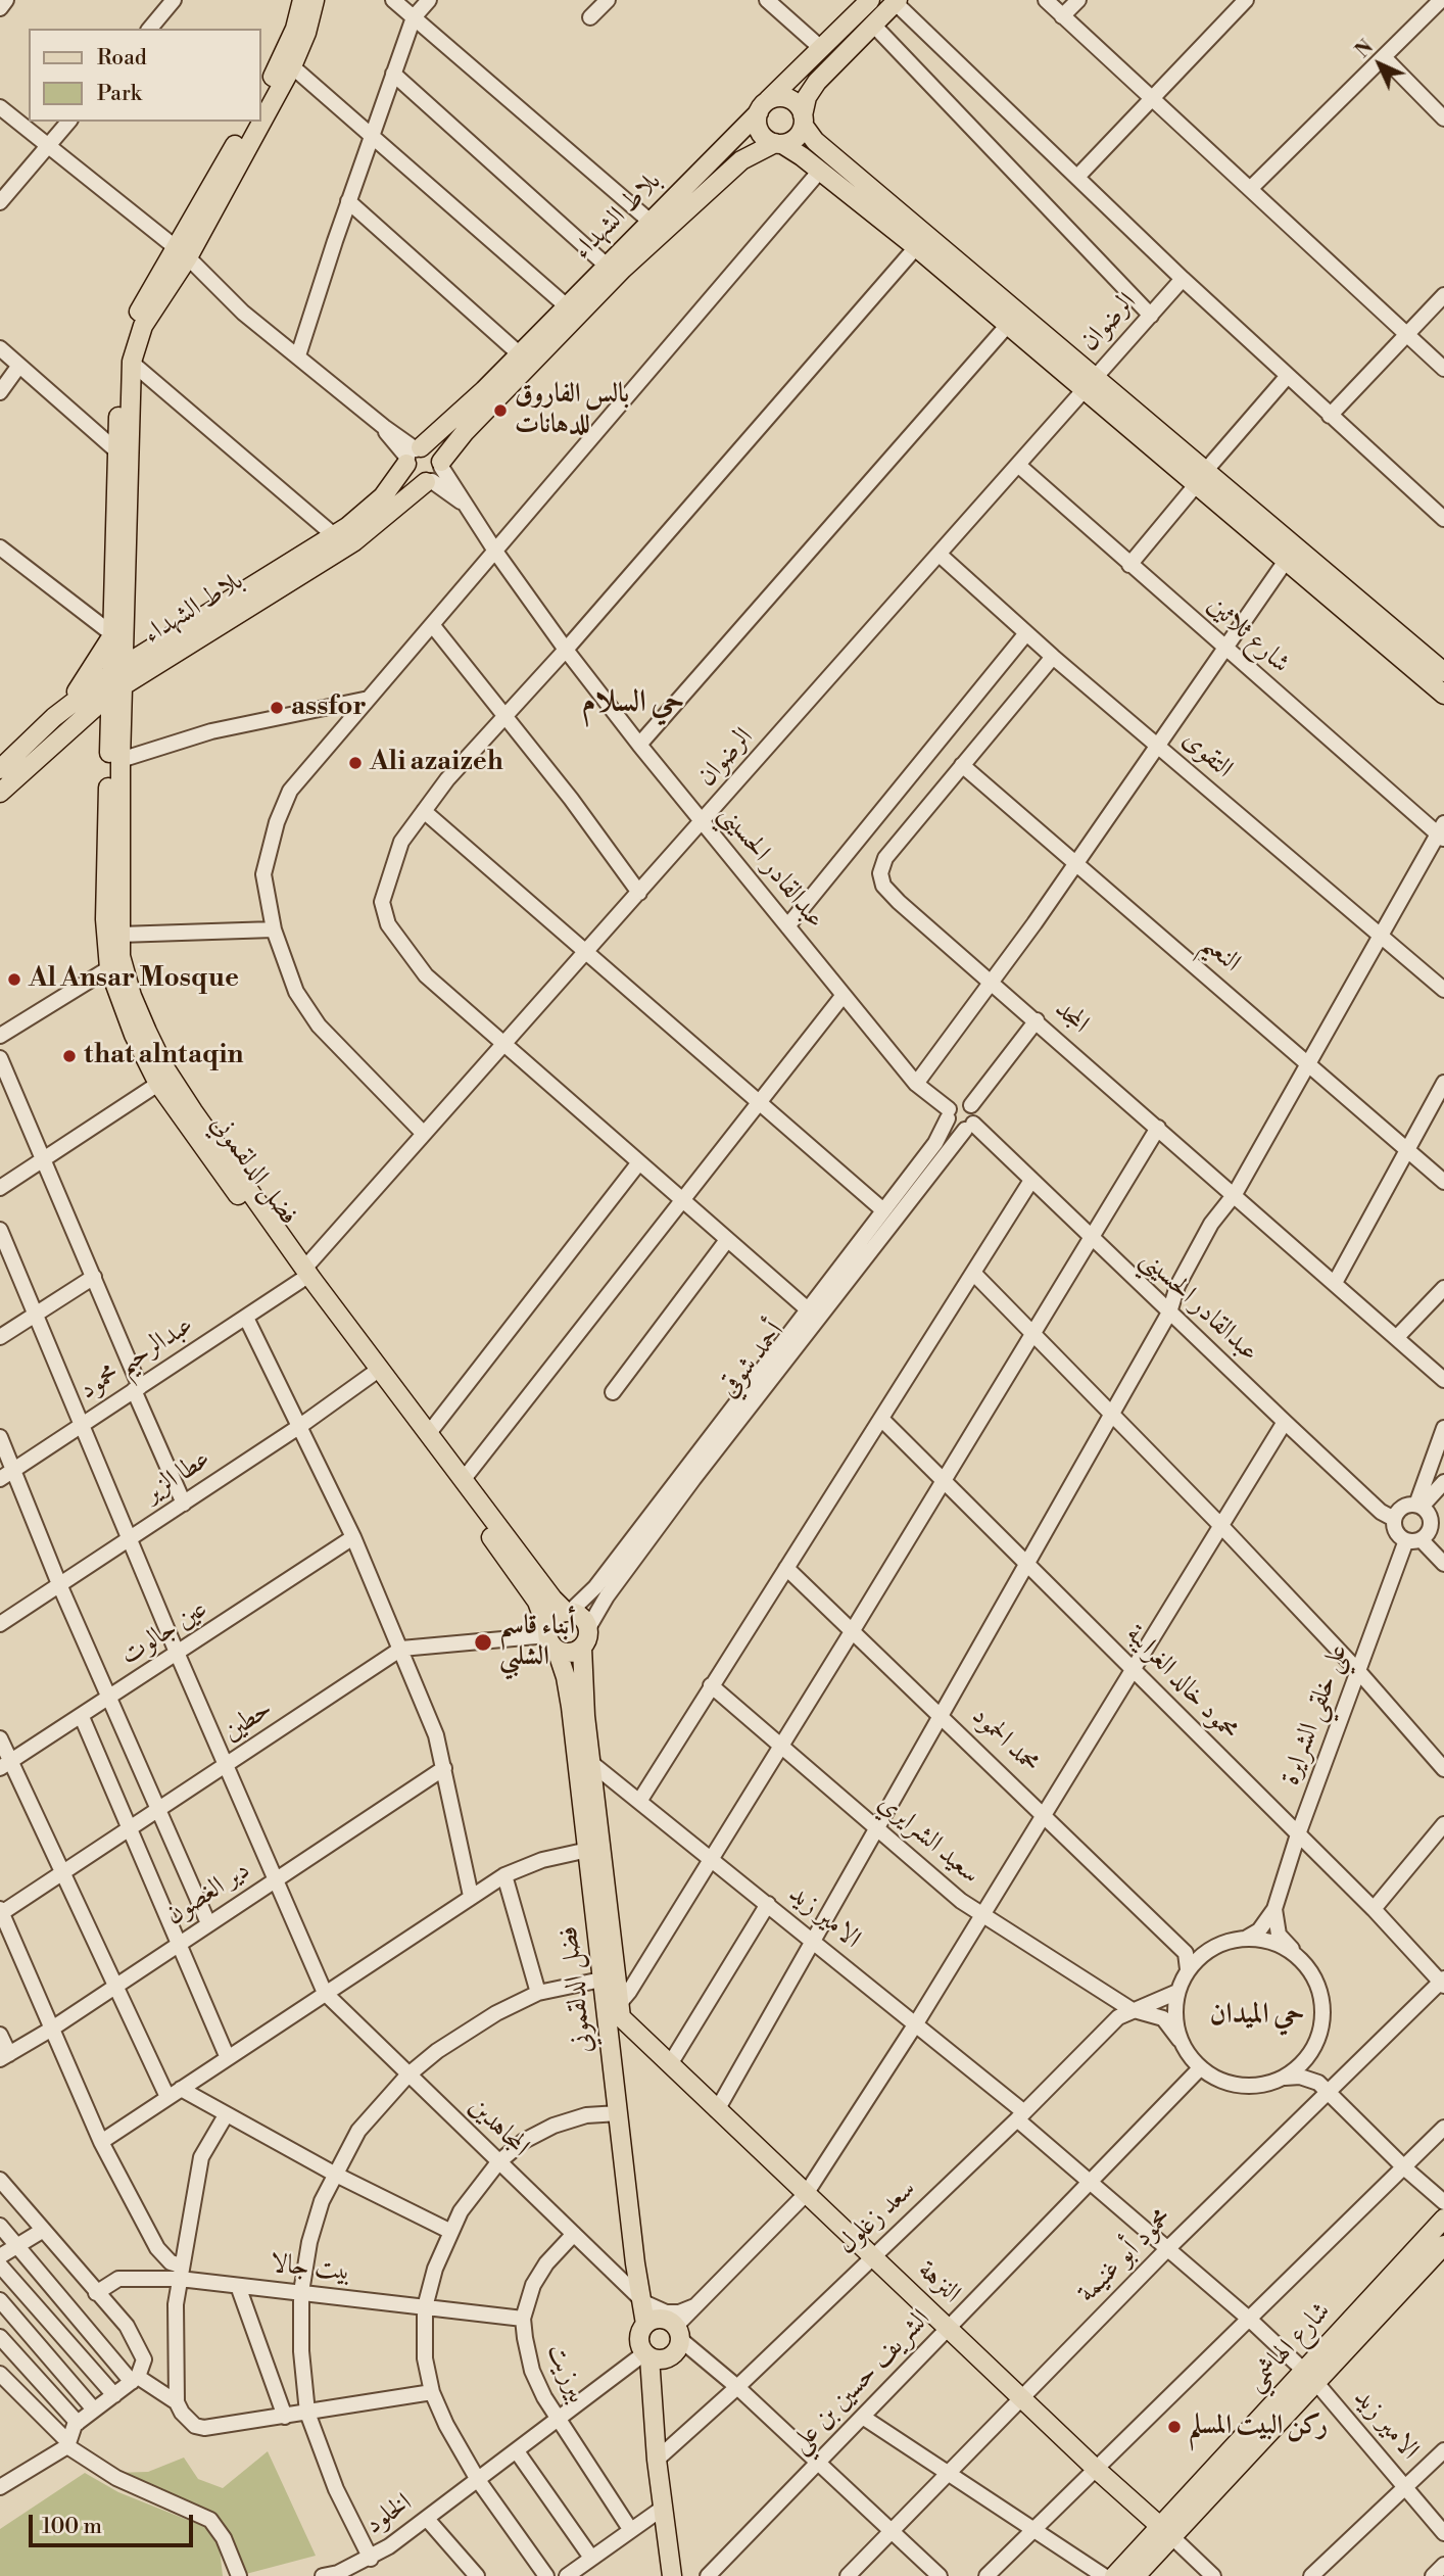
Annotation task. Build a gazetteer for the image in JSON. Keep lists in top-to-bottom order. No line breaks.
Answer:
{"streets":{"main road":["بلاط الشهداء","فضل الدلقموني","النزهة","شارع الهاشمي"],"street":["الرضوان","شارع ثلاثين","التقوى","عبدالقادر الحسيني","النعيم","المجد","عبدالرحيم محمود","أحمد شوقي","عطا الزير","عين جالوت","محمود خالد الغرايبة","علي خلقي الشرايرة","حطين","محمد الحمود","سعيد الشرايري","دير الغصون","الامير زيد","المجاهدين","سعد زغلول","محمود أبو غنيمة","بيت جالا","بيرزيت","الشريف حسين بن علي","الخلود"]},"crossings":[["بلاط الشهداء","عبدالقادر الحسيني"],["الرضوان","شارع ثلاثين"],["الرضوان","التقوى"],["الرضوان","عبدالقادر الحسيني"],["الرضوان","فضل الدلقموني"],["الرضوان","عبدالرحيم محمود"],["التقوى","المجد"],["عبدالقادر الحسيني","أحمد شوقي"],["عبدالقادر الحسيني","علي خلقي الشرايرة"],["النعيم","المجد"],["فضل الدلقموني","عبدالرحيم محمود"],["فضل الدلقموني","أحمد شوقي"],["فضل الدلقموني","عطا الزير"],["فضل الدلقموني","حطين"],["فضل الدلقموني","المجاهدين"],["فضل الدلقموني","الخلود"],["أحمد شوقي","حطين"],["محمود خالد الغرايبة","علي خلقي الشرايرة"],["محمود خالد الغرايبة","محمود أبو غنيمة"],["علي خلقي الشرايرة","سعد زغلول"],["علي خلقي الشرايرة","الشريف حسين بن علي"],["سعيد الشرايري","سعد زغلول"],["الامير زيد","سعد زغلول"],["الامير زيد","محمود أبو غنيمة"],["الامير زيد","شارع الهاشمي"],["الامير زيد","الشريف حسين بن علي"],["المجاهدين","بيرزيت"],["سعد زغلول","النزهة"],["سعد زغلول","الشريف حسين بن علي"],["محمود أبو غنيمة","النزهة"],["بيت جالا","بيرزيت"],["النزهة","شارع الهاشمي"],["النزهة","الشريف حسين بن علي"],["بيرزيت","الخلود"]],"districts":["حي السلام","حي الميدان"],"places":["بالس الفاروق للدهانات","assfor","Ali azaizeh","Al Ansar Mosque","that alntaqin","أبناء قاسم الشلبي","ركن البيت المسلم"],"legend":["Road","Park"],"scale_bar":"100 m","north":"top left"}
